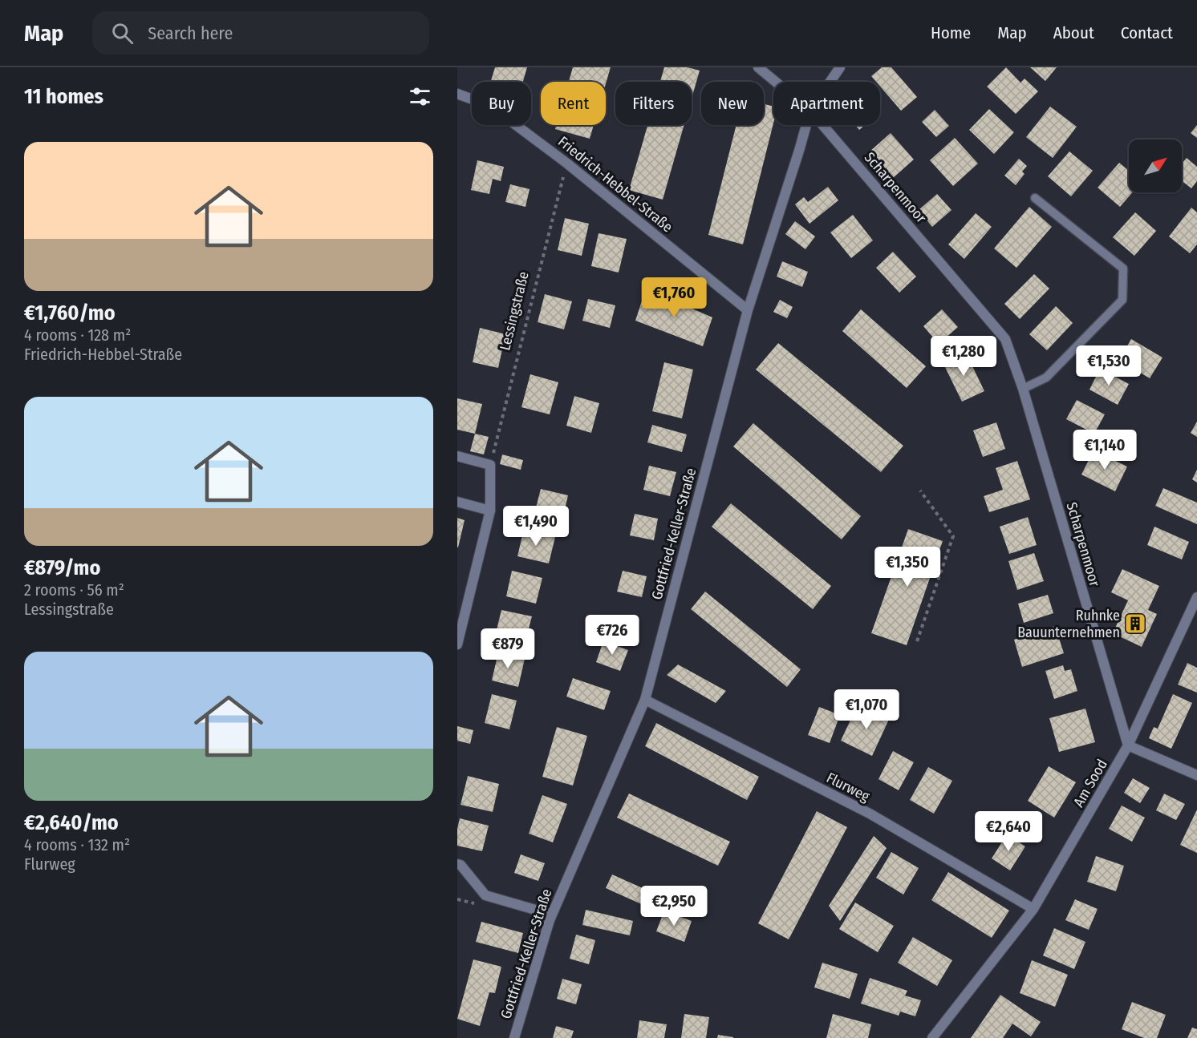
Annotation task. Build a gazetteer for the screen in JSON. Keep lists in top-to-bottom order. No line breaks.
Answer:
{"streets":{"street":["Friedrich-Hebbel-Straße","Scharpenmoor","Gottfried-Keller-Straße","Am Sood","Flurweg"],"path":["Lessingstraße"]},"crossings":[["Friedrich-Hebbel-Straße","Lessingstraße"],["Friedrich-Hebbel-Straße","Gottfried-Keller-Straße"],["Scharpenmoor","Am Sood"],["Gottfried-Keller-Straße","Flurweg"],["Am Sood","Flurweg"]],"places":{"building":["Ruhnke Bauunternehmen"]},"north":"top right","page":{"header":"Map","search":"Search here","nav":["Home","Map","About","Contact"],"heading":"11 homes","chip":["Buy","Rent","Filters","New","Apartment"],"list":[{"name":"€1,760/mo","note":"4 rooms · 128 m² · Friedrich-Hebbel-Straße"},{"name":"€879/mo","note":"2 rooms · 56 m² · Lessingstraße"},{"name":"€2,640/mo","note":"4 rooms · 132 m² · Flurweg"}],"price":["€1,760","€1,280","€1,530","€1,140","€1,490","€1,350","€726","€879","€1,070","€2,640","€2,950"]}}
